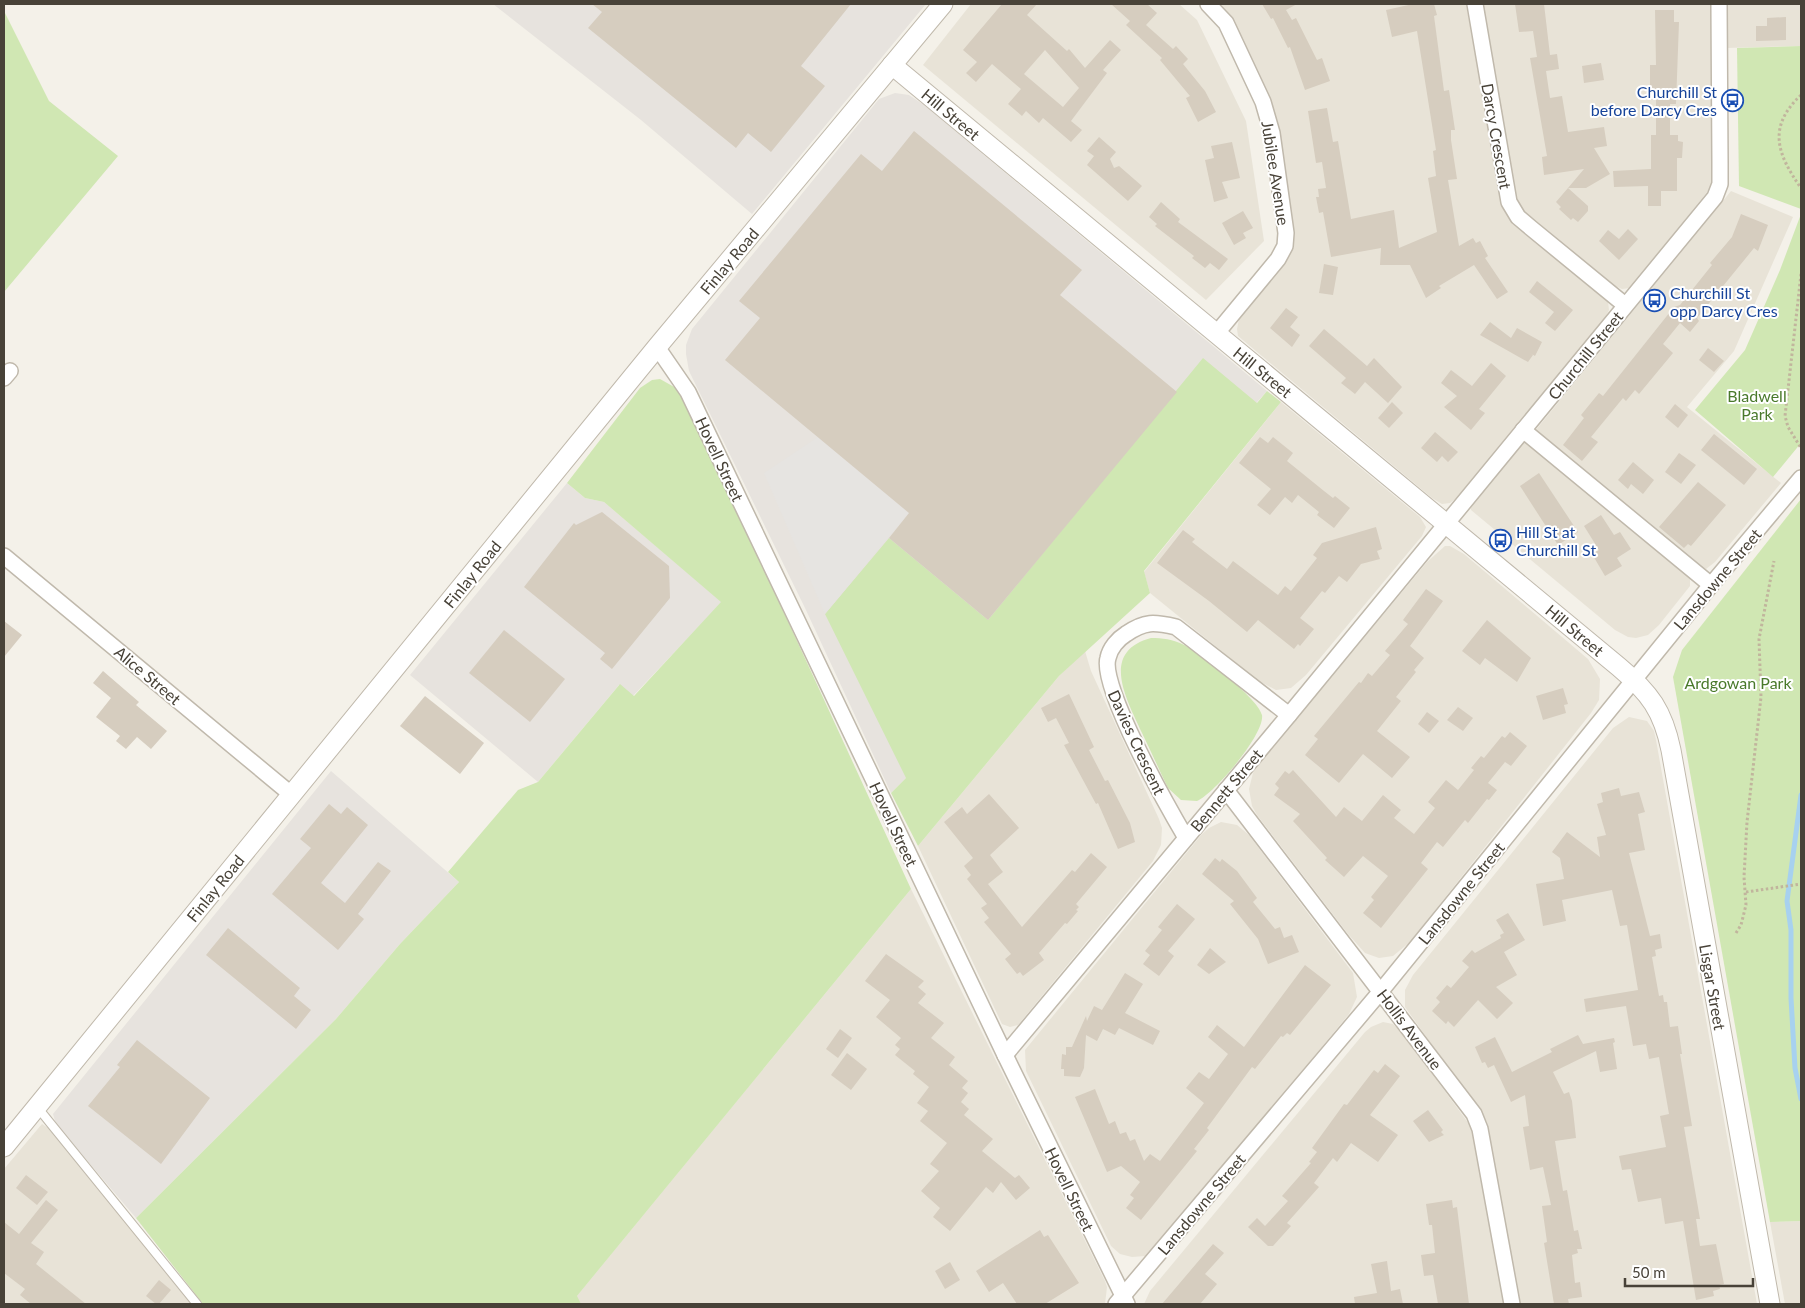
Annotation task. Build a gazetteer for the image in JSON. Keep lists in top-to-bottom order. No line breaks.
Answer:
{"streets":{"street":["Hill Street","Darcy Crescent","Jubilee Avenue","Finlay Road","Churchill Street","Hovell Street","Lansdowne Street","Alice Street","Davies Crescent","Bennett Street","Lisgar Street","Hollis Avenue"]},"crossings":[["Hill Street","Jubilee Avenue"],["Hill Street","Finlay Road"],["Hill Street","Churchill Street"],["Hill Street","Lansdowne Street"],["Hill Street","Bennett Street"],["Hill Street","Lisgar Street"],["Darcy Crescent","Churchill Street"],["Finlay Road","Hovell Street"],["Finlay Road","Alice Street"],["Churchill Street","Bennett Street"],["Hovell Street","Lansdowne Street"],["Hovell Street","Bennett Street"],["Lansdowne Street","Lisgar Street"],["Lansdowne Street","Hollis Avenue"],["Davies Crescent","Bennett Street"],["Bennett Street","Hollis Avenue"]],"parks":["Bladwell Park","Ardgowan Park"],"places":{"bus stop":["Churchill St before Darcy Cres","Churchill St opp Darcy Cres","Hill St at Churchill St"]},"scale_bar":"50 m"}
